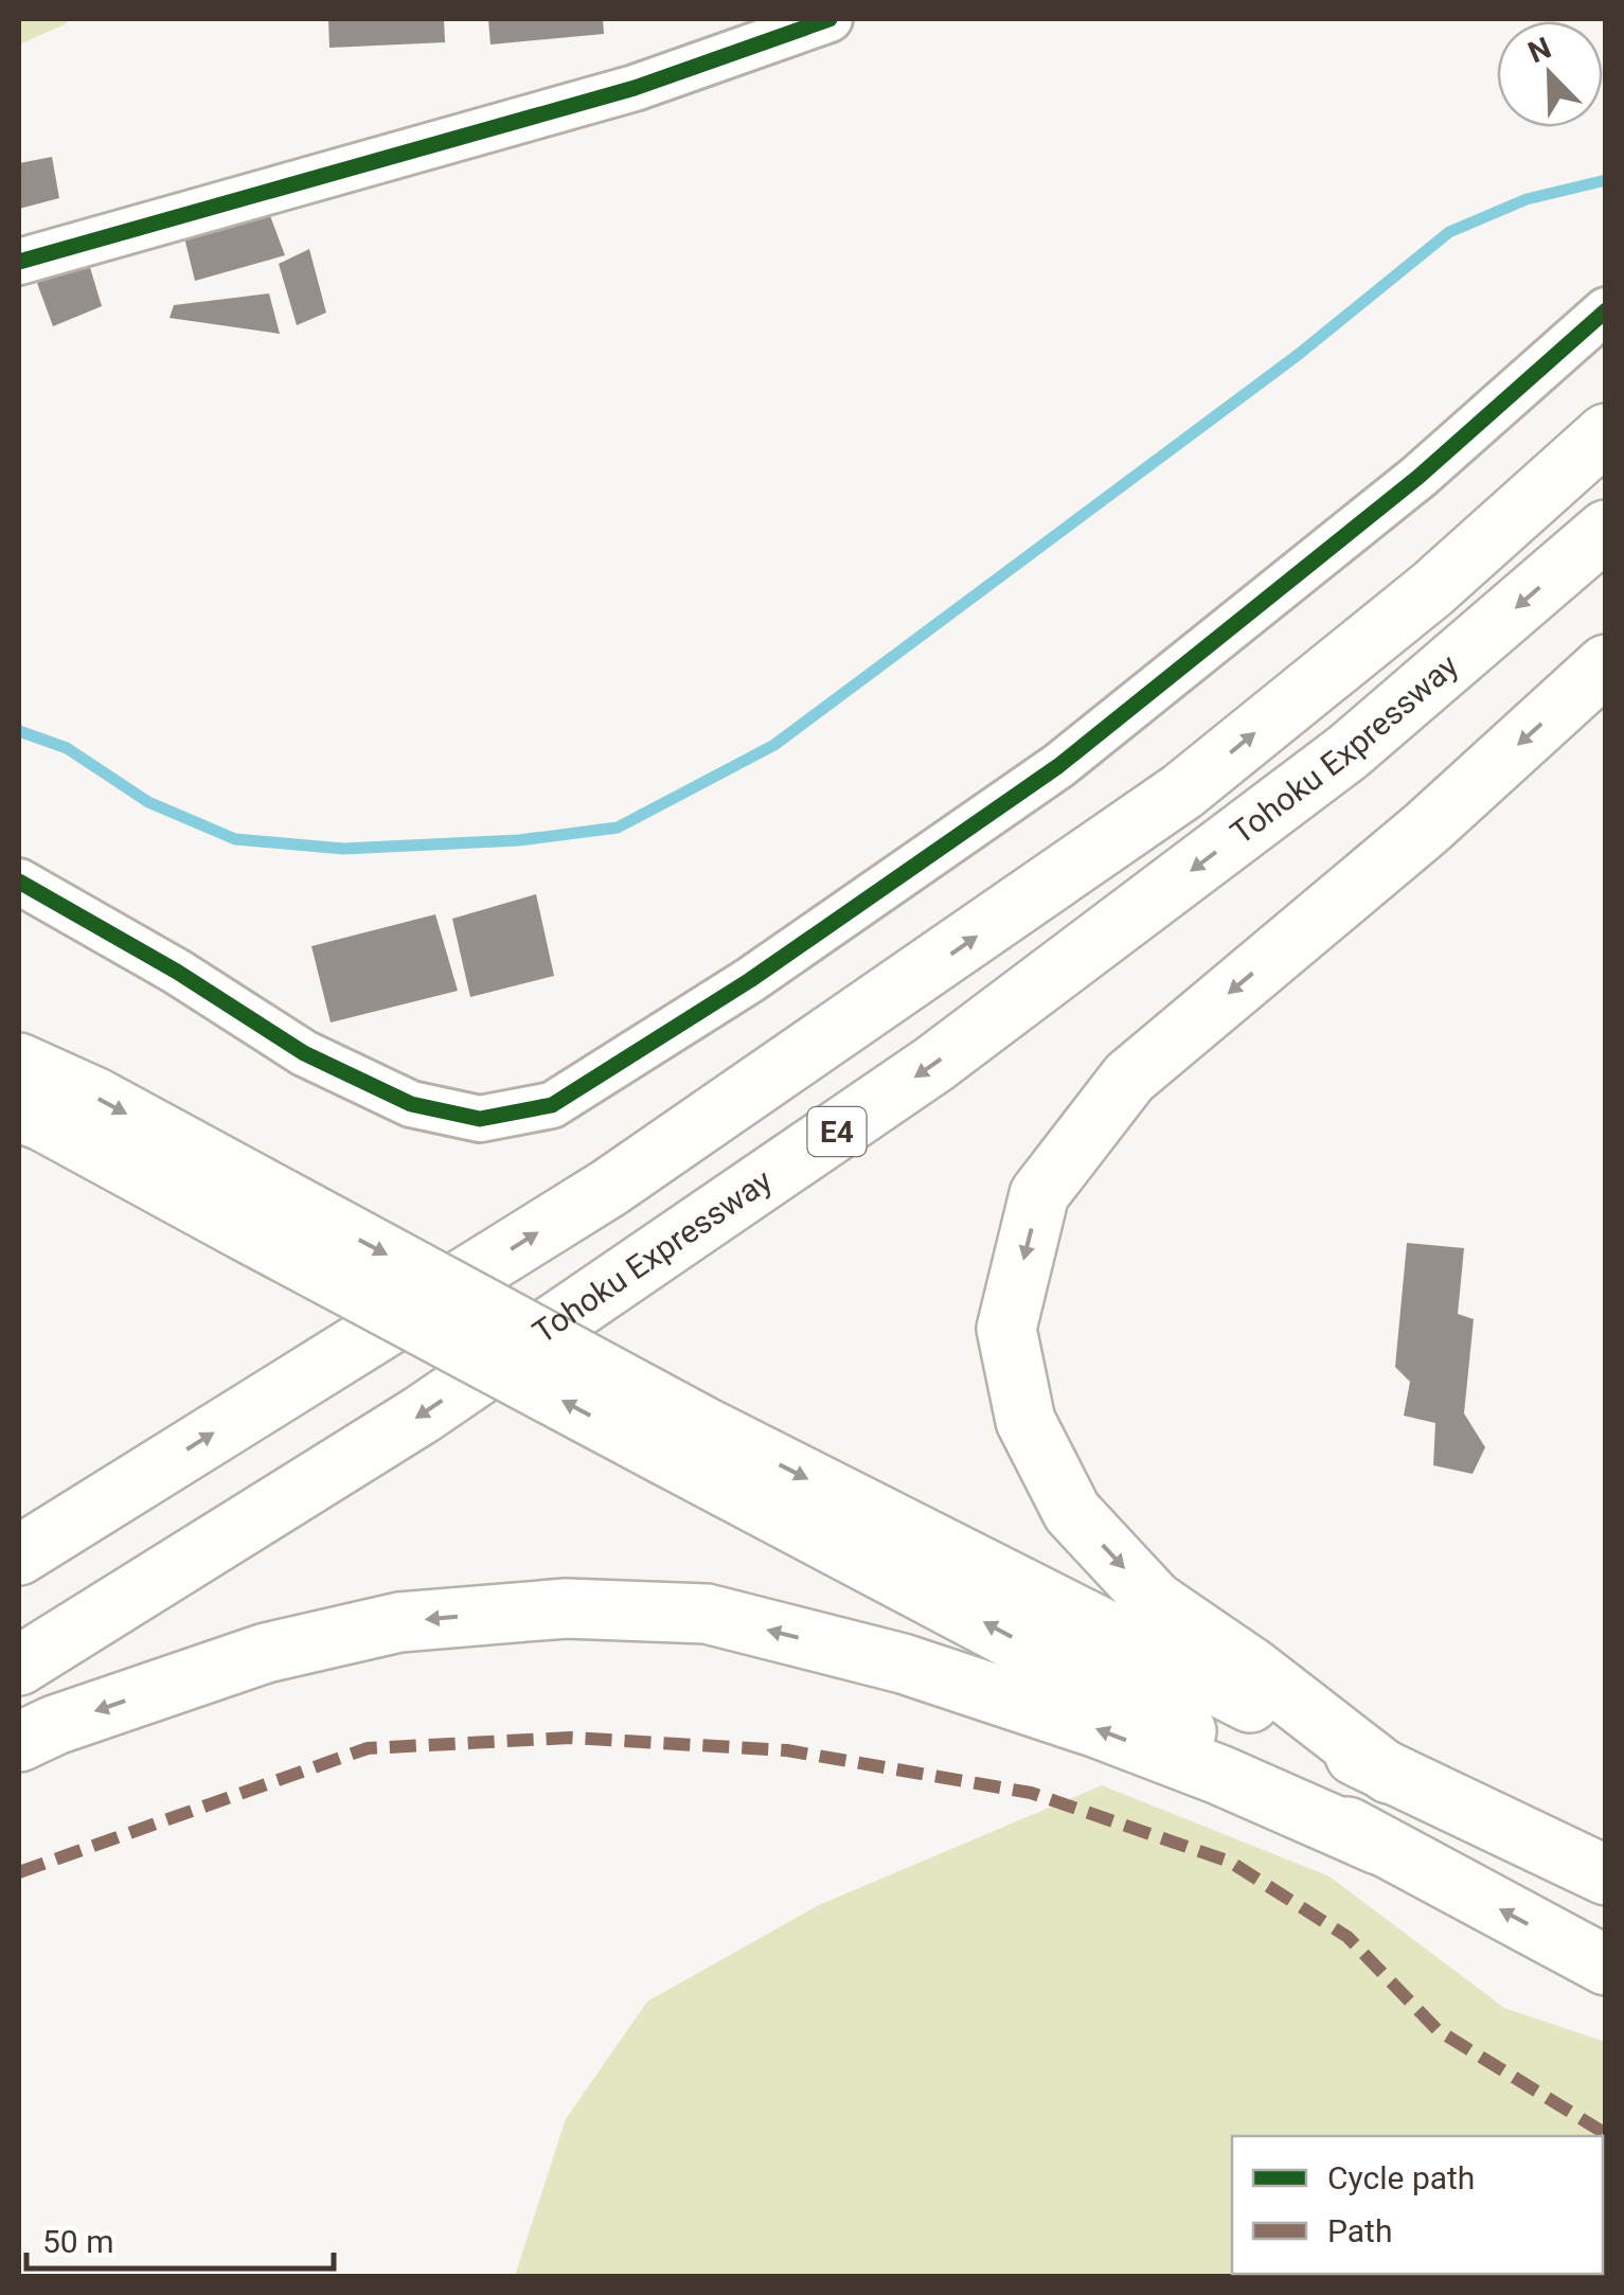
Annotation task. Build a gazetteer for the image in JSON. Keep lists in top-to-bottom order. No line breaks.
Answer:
{"streets":{"highway":["Tohoku Expressway","E4"]},"legend":["Cycle path","Path"],"scale_bar":"50 m","north":"top left"}
